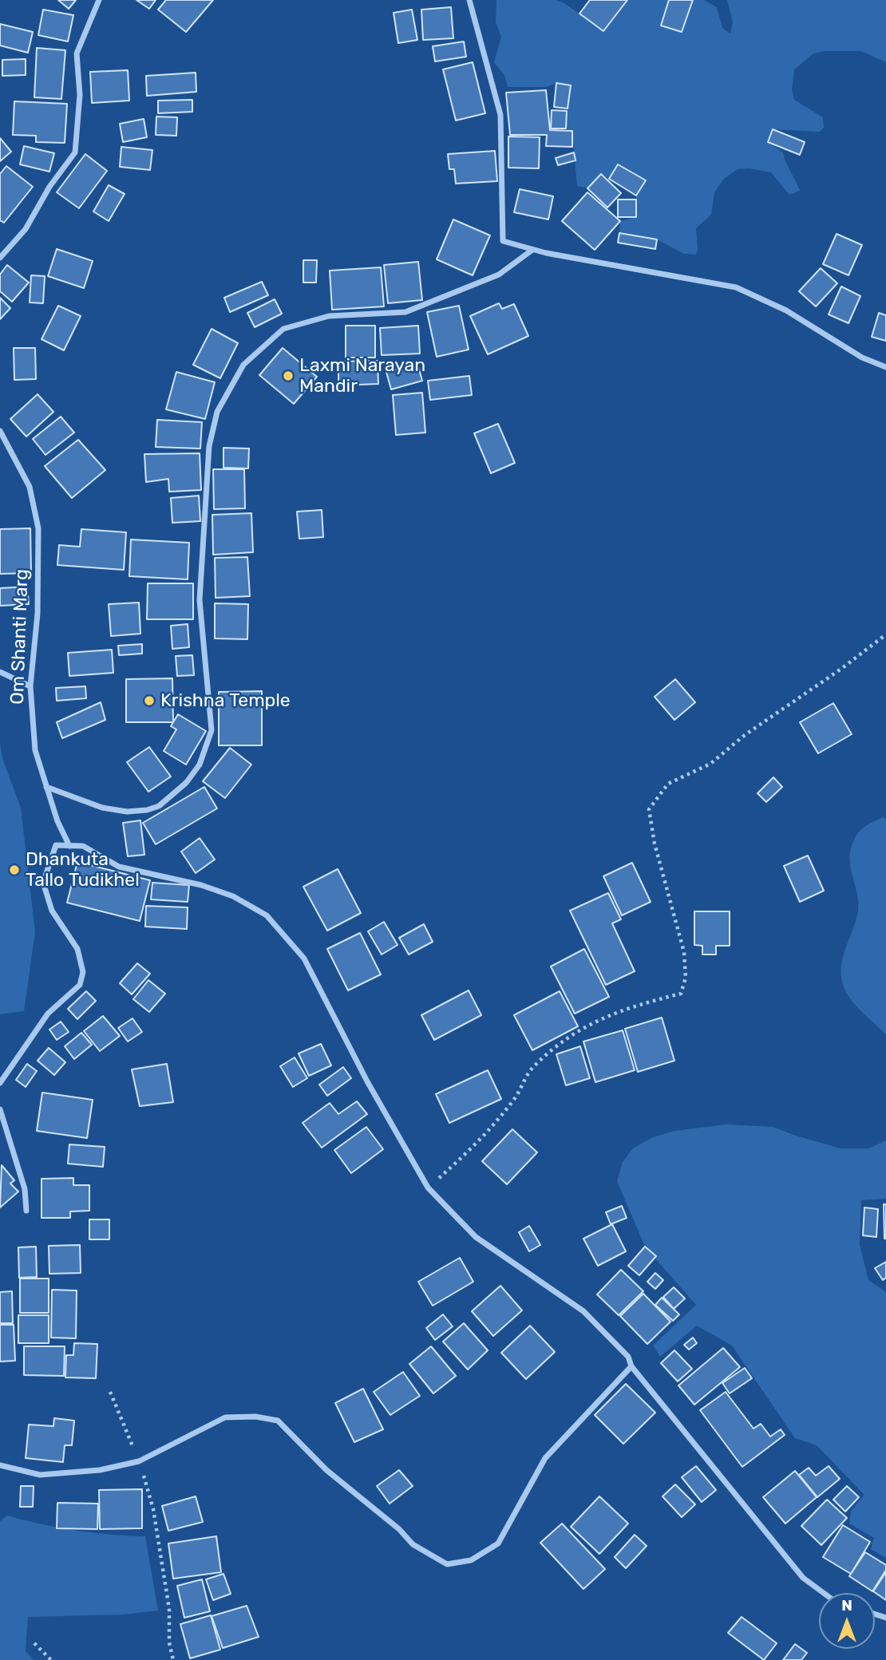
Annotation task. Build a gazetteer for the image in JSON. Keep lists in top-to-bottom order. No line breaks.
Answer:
{"streets":{"street":["Om Shanti Marg"]},"places":["Laxmi Narayan Mandir","Krishna Temple","Dhankuta Tallo Tudikhel"],"north":"top"}
